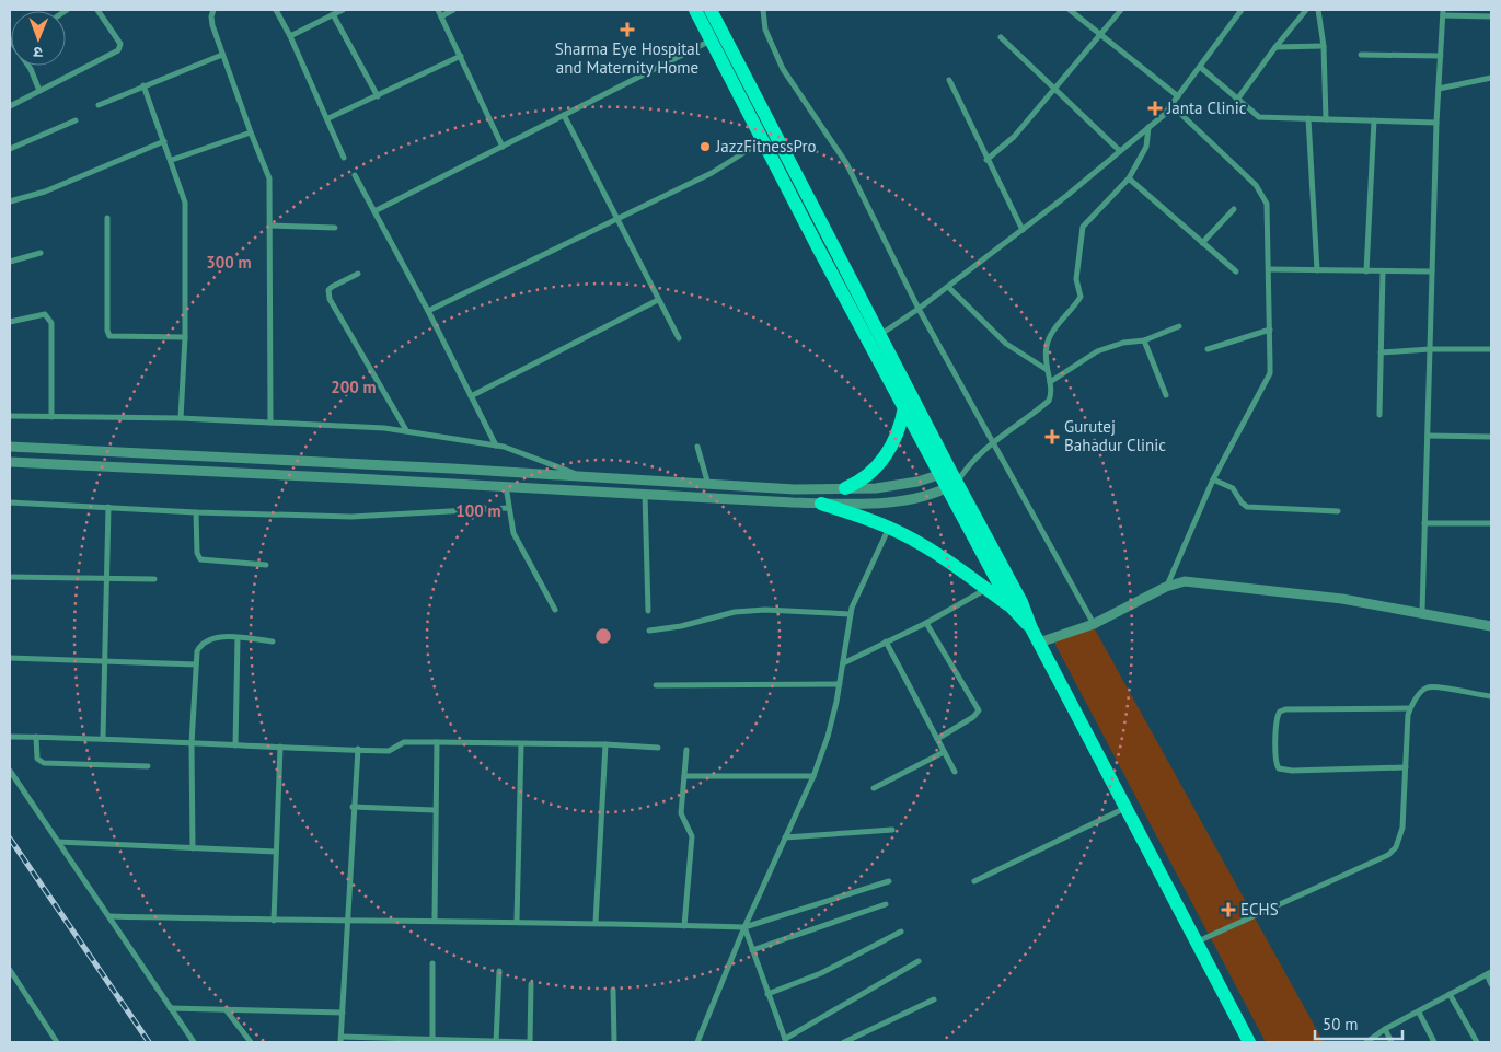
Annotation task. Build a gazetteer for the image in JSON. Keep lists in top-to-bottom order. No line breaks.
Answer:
{"places":{"health":["Sharma Eye Hospital and Maternity Home","Janta Clinic","Gurutej Bahadur Clinic","ECHS"],"other":["JazzFitnessPro"]},"scale_bar":"50 m","north":"bottom","rings":["300 m","200 m","100 m"]}
